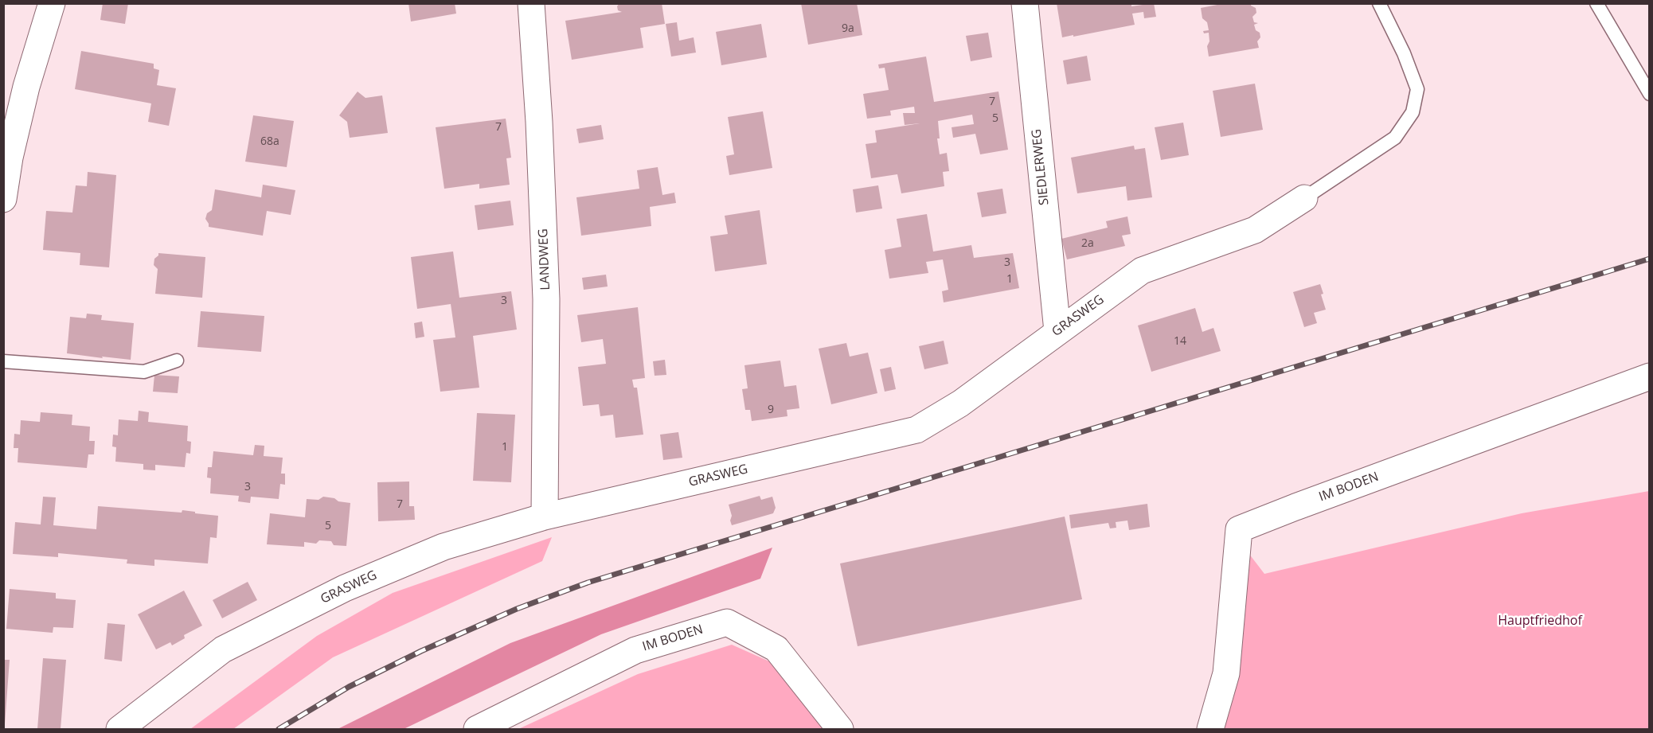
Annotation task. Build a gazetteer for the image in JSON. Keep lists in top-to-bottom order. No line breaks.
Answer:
{"streets":{"street":["SIEDLERWEG","LANDWEG","GRASWEG","IM BODEN"]},"crossings":[["SIEDLERWEG","GRASWEG"],["LANDWEG","GRASWEG"]],"parks":["Hauptfriedhof"],"house_numbers":["9a","7","5","7","68a","2a","3","1","3","14","9","1","3","7","5"]}
